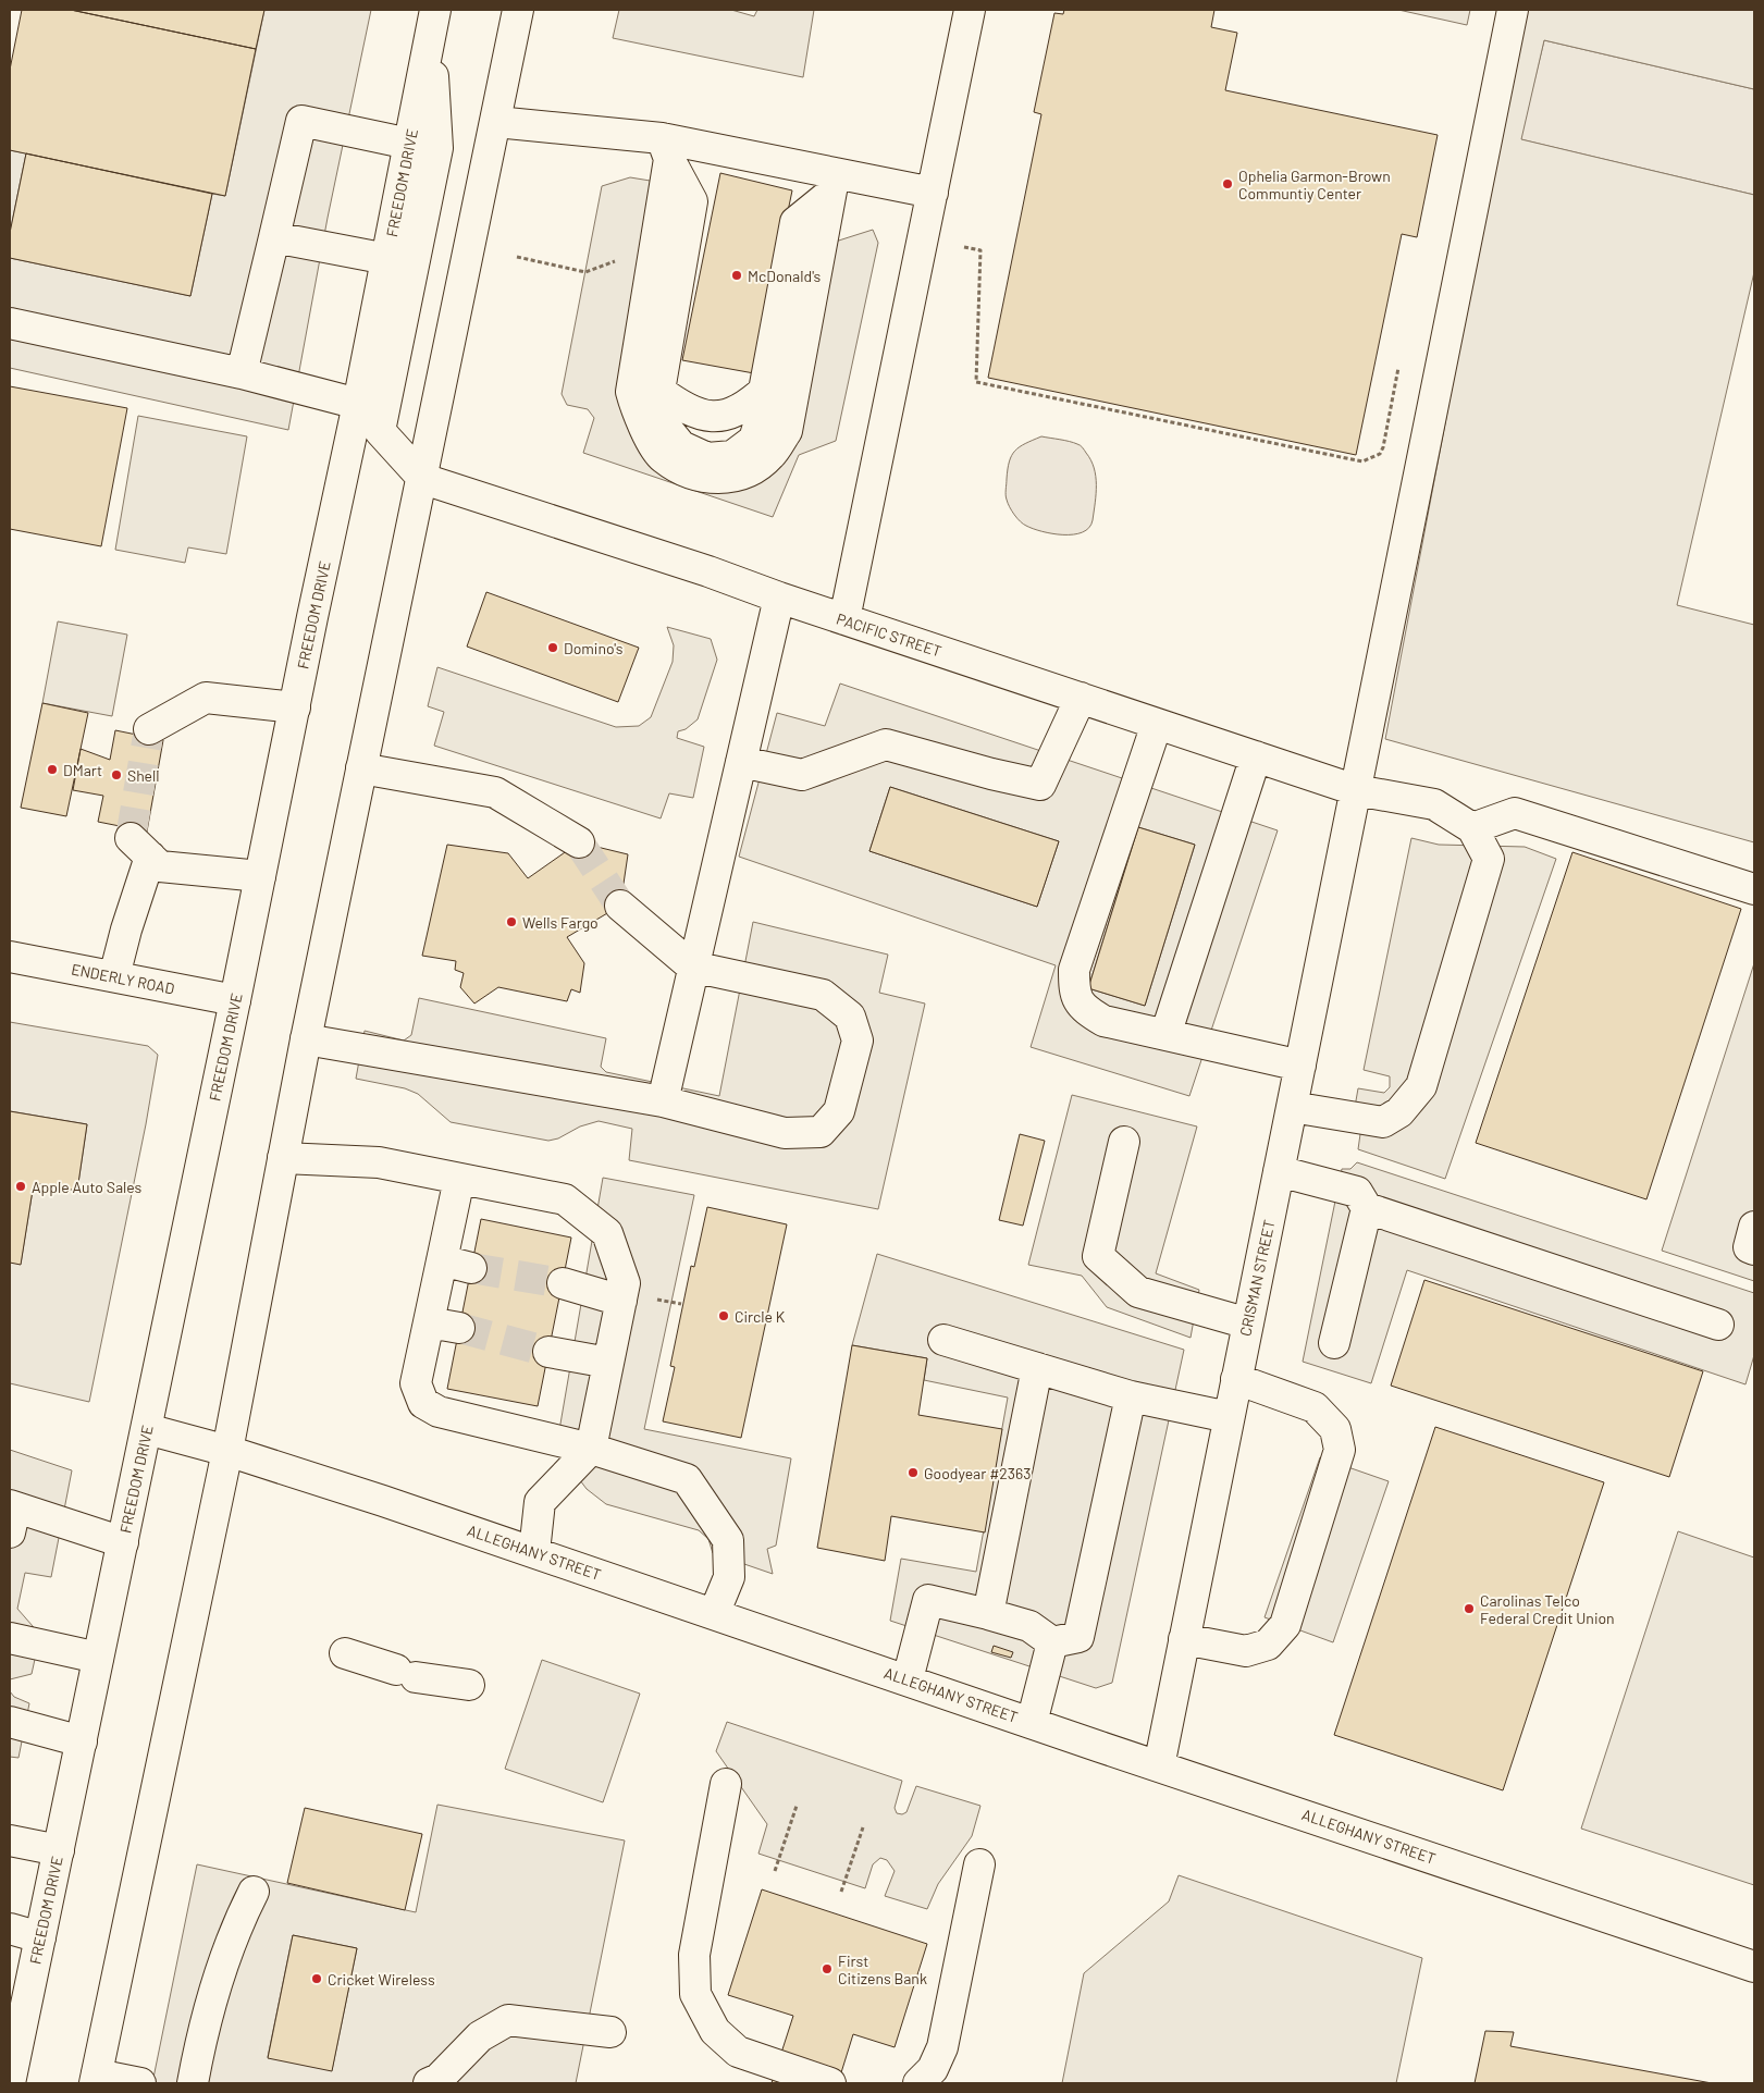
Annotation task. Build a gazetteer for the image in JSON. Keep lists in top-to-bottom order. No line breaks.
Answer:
{"streets":{"main road":["FREEDOM DRIVE","PACIFIC STREET","ENDERLY ROAD","CRISMAN STREET","ALLEGHANY STREET"]},"crossings":[["FREEDOM DRIVE","ENDERLY ROAD"],["FREEDOM DRIVE","ALLEGHANY STREET"],["PACIFIC STREET","CRISMAN STREET"],["CRISMAN STREET","ALLEGHANY STREET"]],"places":["Ophelia Garmon-Brown Communtiy Center","McDonald's","Domino's","DMart","Shell","Wells Fargo","Apple Auto Sales","Circle K","Goodyear #2363","Carolinas Telco Federal Credit Union","First Citizens Bank","Cricket Wireless"]}
